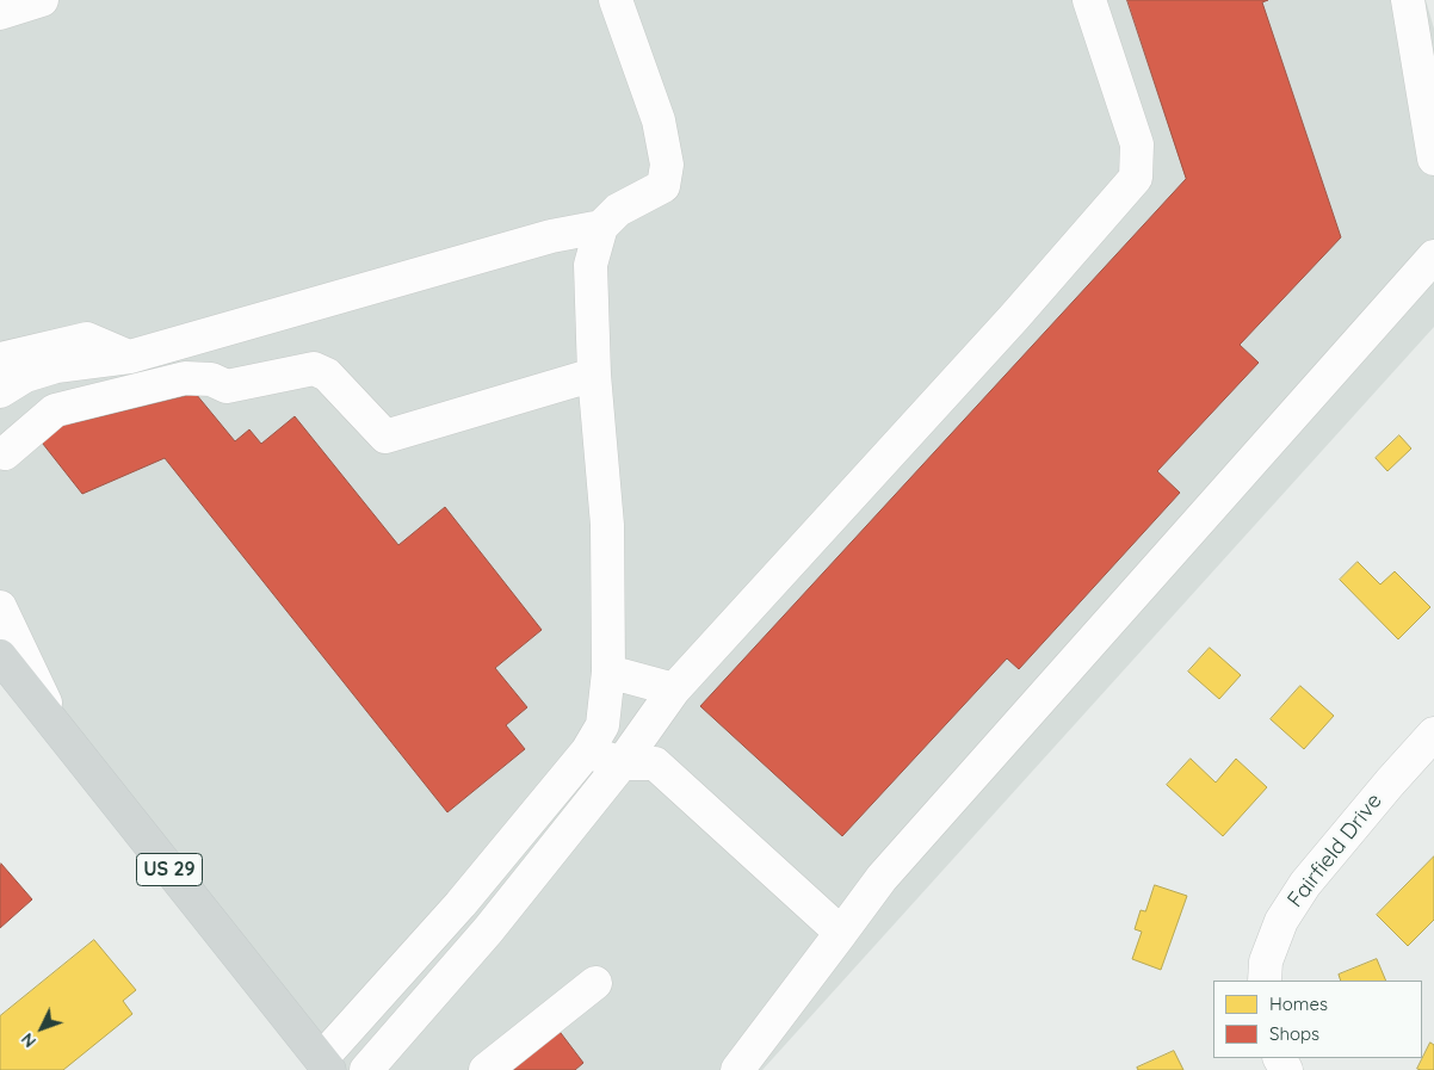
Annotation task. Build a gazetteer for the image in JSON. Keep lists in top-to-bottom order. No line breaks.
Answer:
{"streets":{"main road":["US 29"],"street":["Fairfield Drive"]},"legend":["Homes","Shops"],"north":"bottom left"}
